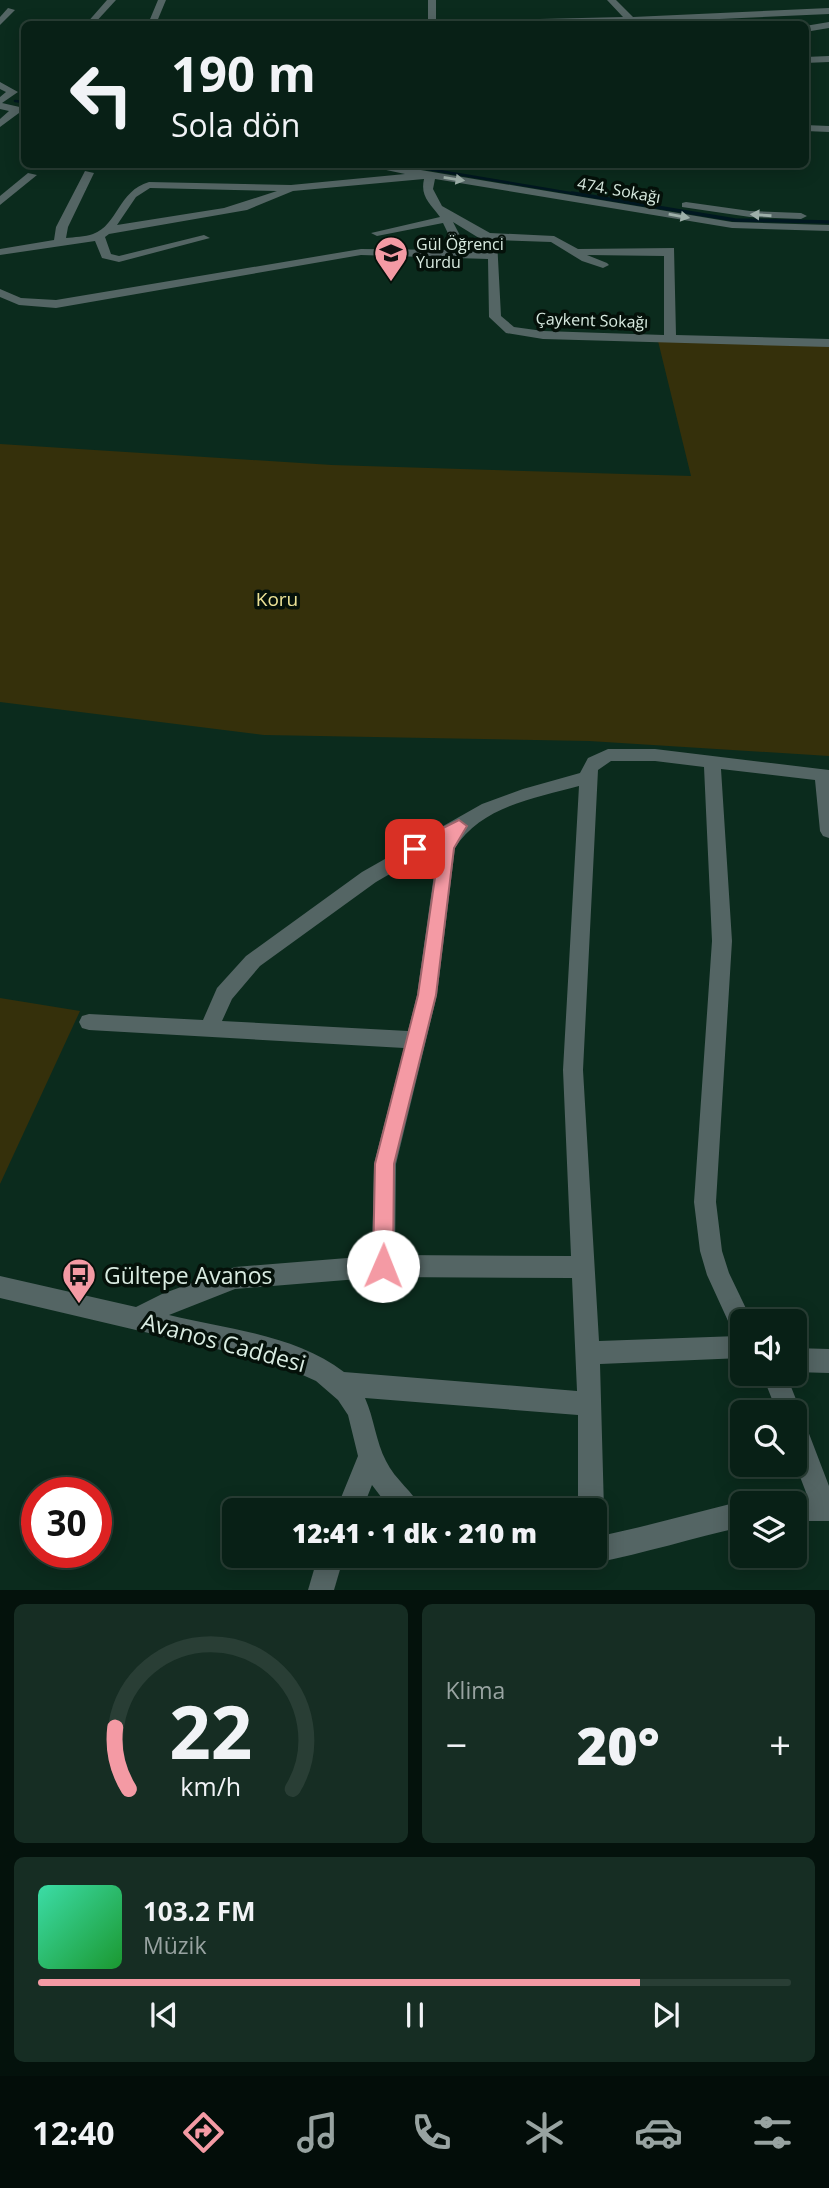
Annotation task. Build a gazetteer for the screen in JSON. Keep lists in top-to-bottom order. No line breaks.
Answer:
{"streets":{"street":["474. Sokağı","Çaykent Sokağı","Avanos Caddesi"]},"parks":["Koru"],"places":{"school or university":["Gül Öğrenci Yurdu"],"bus stop":["Gültepe Avanos"]},"page":{"turn":["190 m","Sola dön"],"limit":"30","trip":"12:41 · 1 dk · 210 m","tile":"Klima","heat":["−","20°","+"],"song":["103.2 FM","Müzik"],"tabs":"12:40","gauge":["22","km/h"]}}
